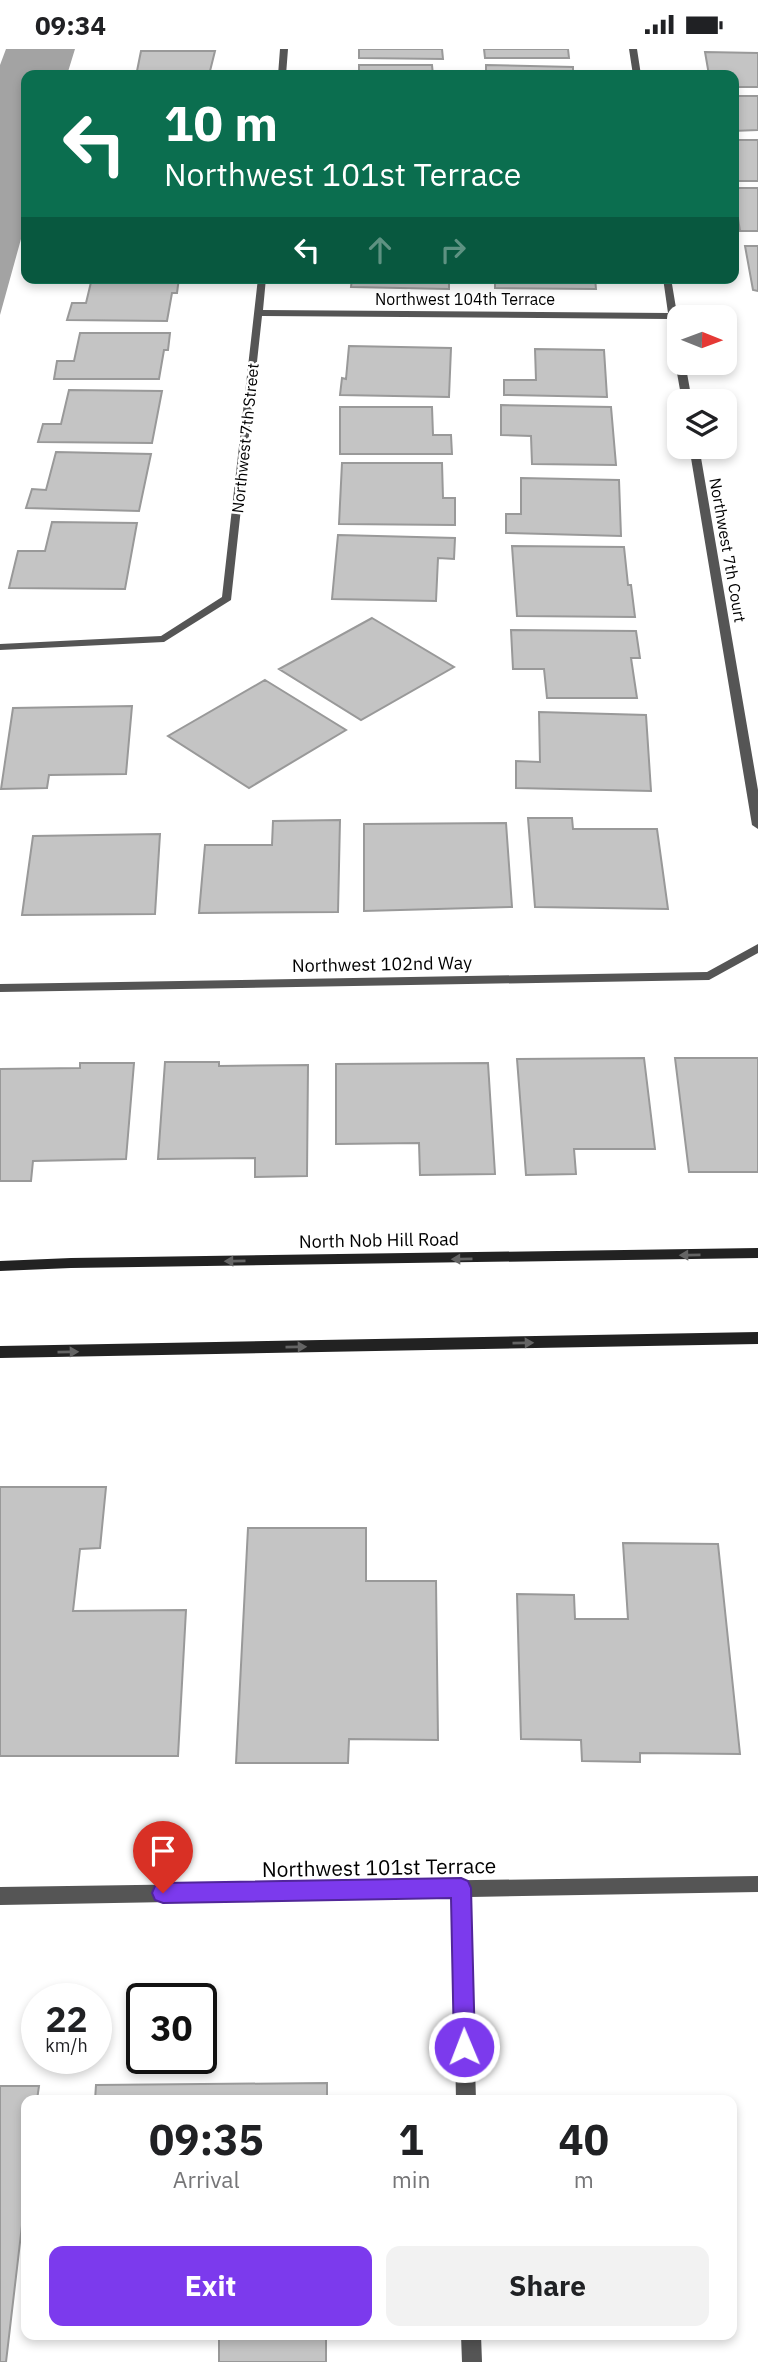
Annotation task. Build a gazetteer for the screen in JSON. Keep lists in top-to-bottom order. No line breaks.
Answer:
{"streets":{"main road":["North Nob Hill Road"],"street":["Northwest 104th Terrace","Northwest 7th Street","Northwest 7th Court","Northwest 102nd Way","Northwest 101st Terrace"]},"crossings":[["Northwest 104th Terrace","Northwest 7th Street"]],"north":"right","page":{"status":"09:34","turn":["10 m","Northwest 101st Terrace"],"speed":"22 km/h","limit":"30","eta":["09:35","Arrival","1","min","40","m"],"buttons":["Exit","Share"]}}
